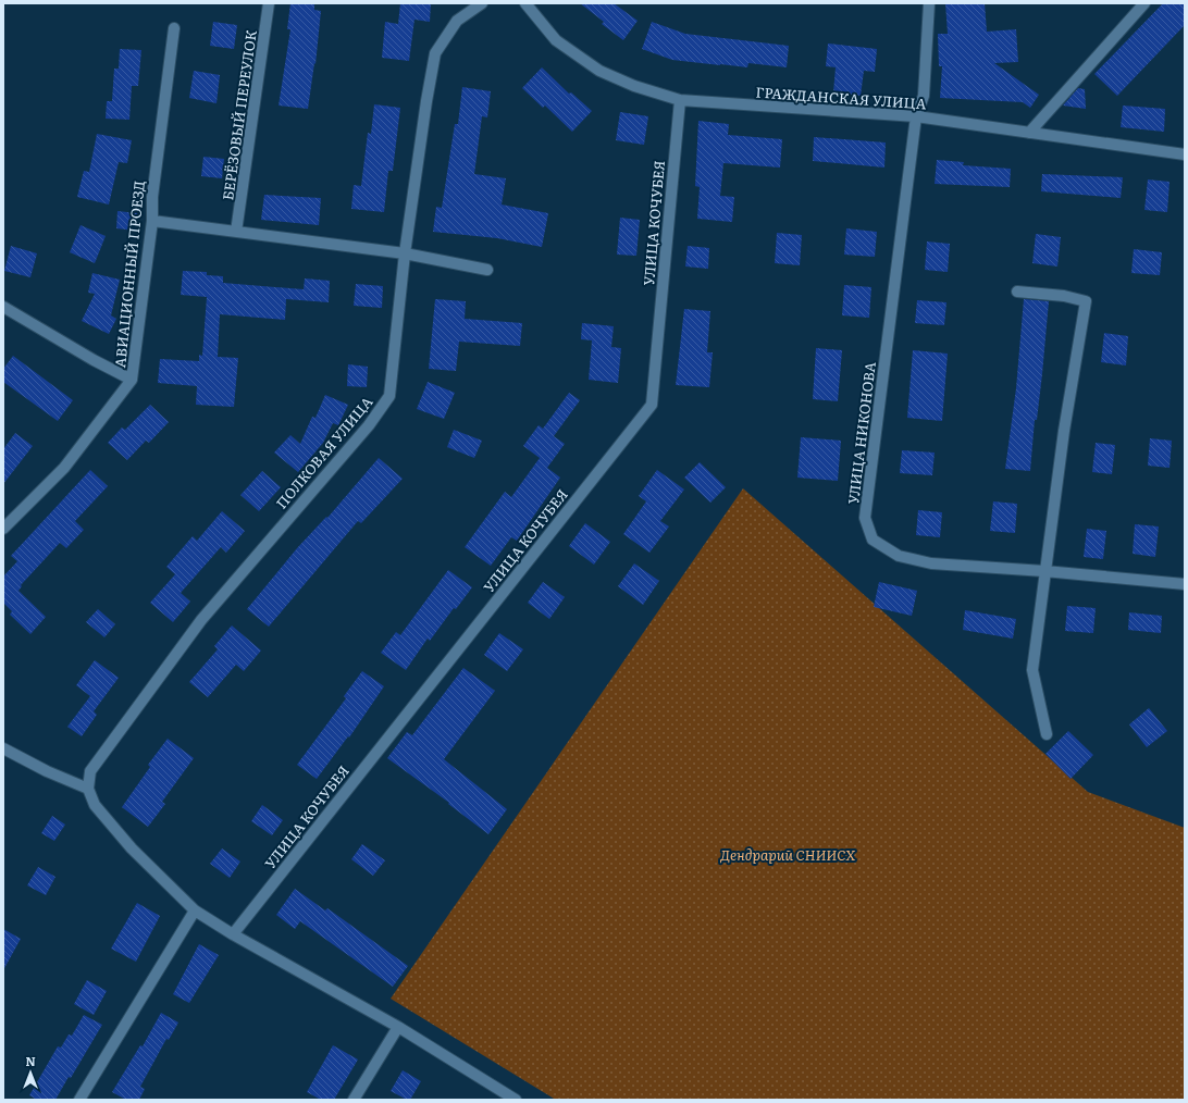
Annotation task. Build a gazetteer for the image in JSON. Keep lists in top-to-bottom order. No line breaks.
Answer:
{"streets":{"street":["ГРАЖДАНСКАЯ УЛИЦА","БЕРЁЗОВЫЙ ПЕРЕУЛОК","УЛИЦА КОЧУБЕЯ","АВИАЦИОННЫЙ ПРОЕЗД","УЛИЦА НИКОНОВА","ПОЛКОВАЯ УЛИЦА"]},"crossings":[["ГРАЖДАНСКАЯ УЛИЦА","УЛИЦА КОЧУБЕЯ"],["ГРАЖДАНСКАЯ УЛИЦА","УЛИЦА НИКОНОВА"]],"parks":["Дендрарий СНИИСХ"],"north":"top"}
